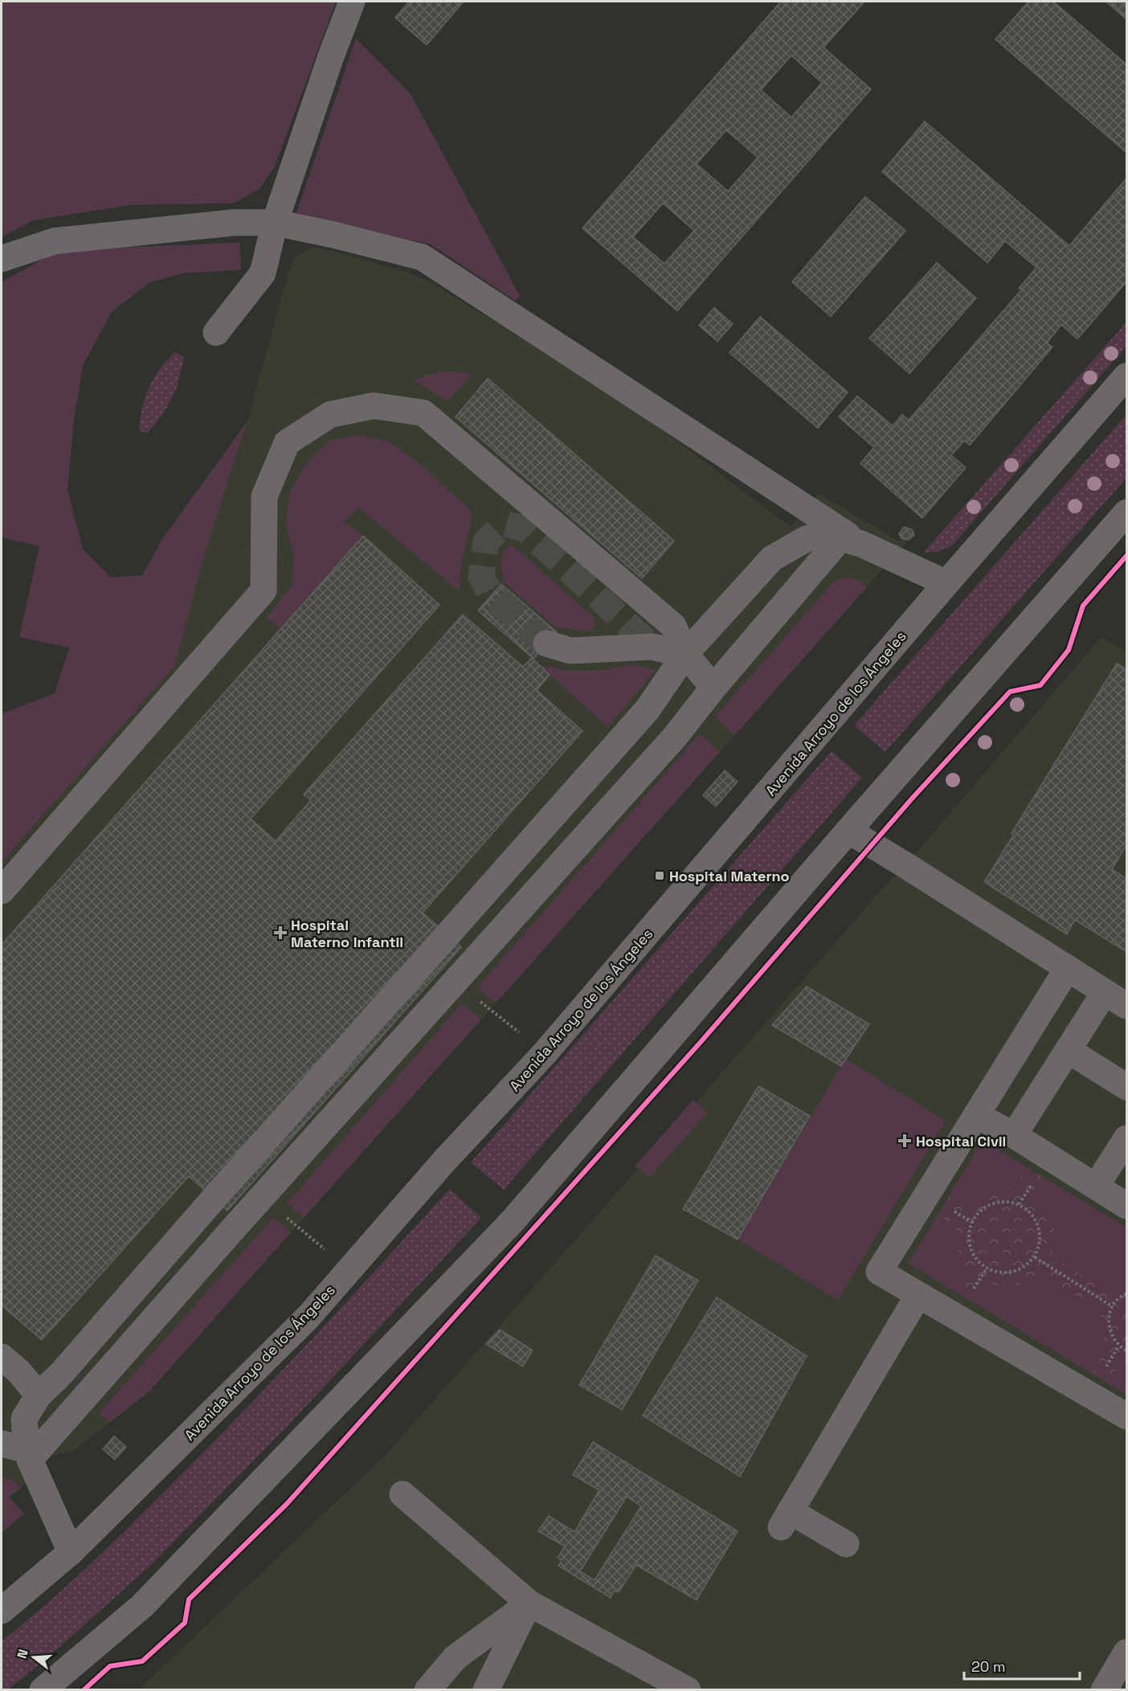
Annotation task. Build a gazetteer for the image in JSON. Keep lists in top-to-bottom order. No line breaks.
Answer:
{"streets":{"main road":["Avenida Arroyo de los Ángeles"]},"places":{"transit":["Hospital Materno"],"health":["Hospital Materno Infantil","Hospital Civil"]},"scale_bar":"20 m","north":"left"}
